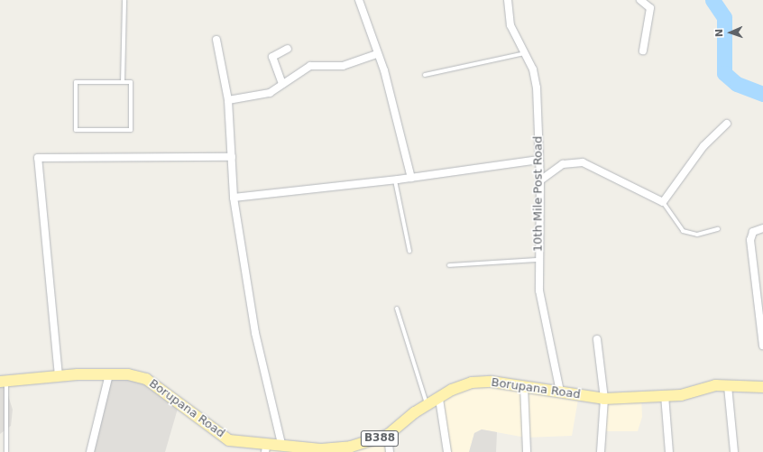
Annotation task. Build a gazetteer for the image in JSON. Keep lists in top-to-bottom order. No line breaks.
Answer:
{"streets":{"main road":["Borupana Road","B388"],"street":["10th Mile Post Road"]},"crossings":[["10th Mile Post Road","Borupana Road"]],"north":"left"}
